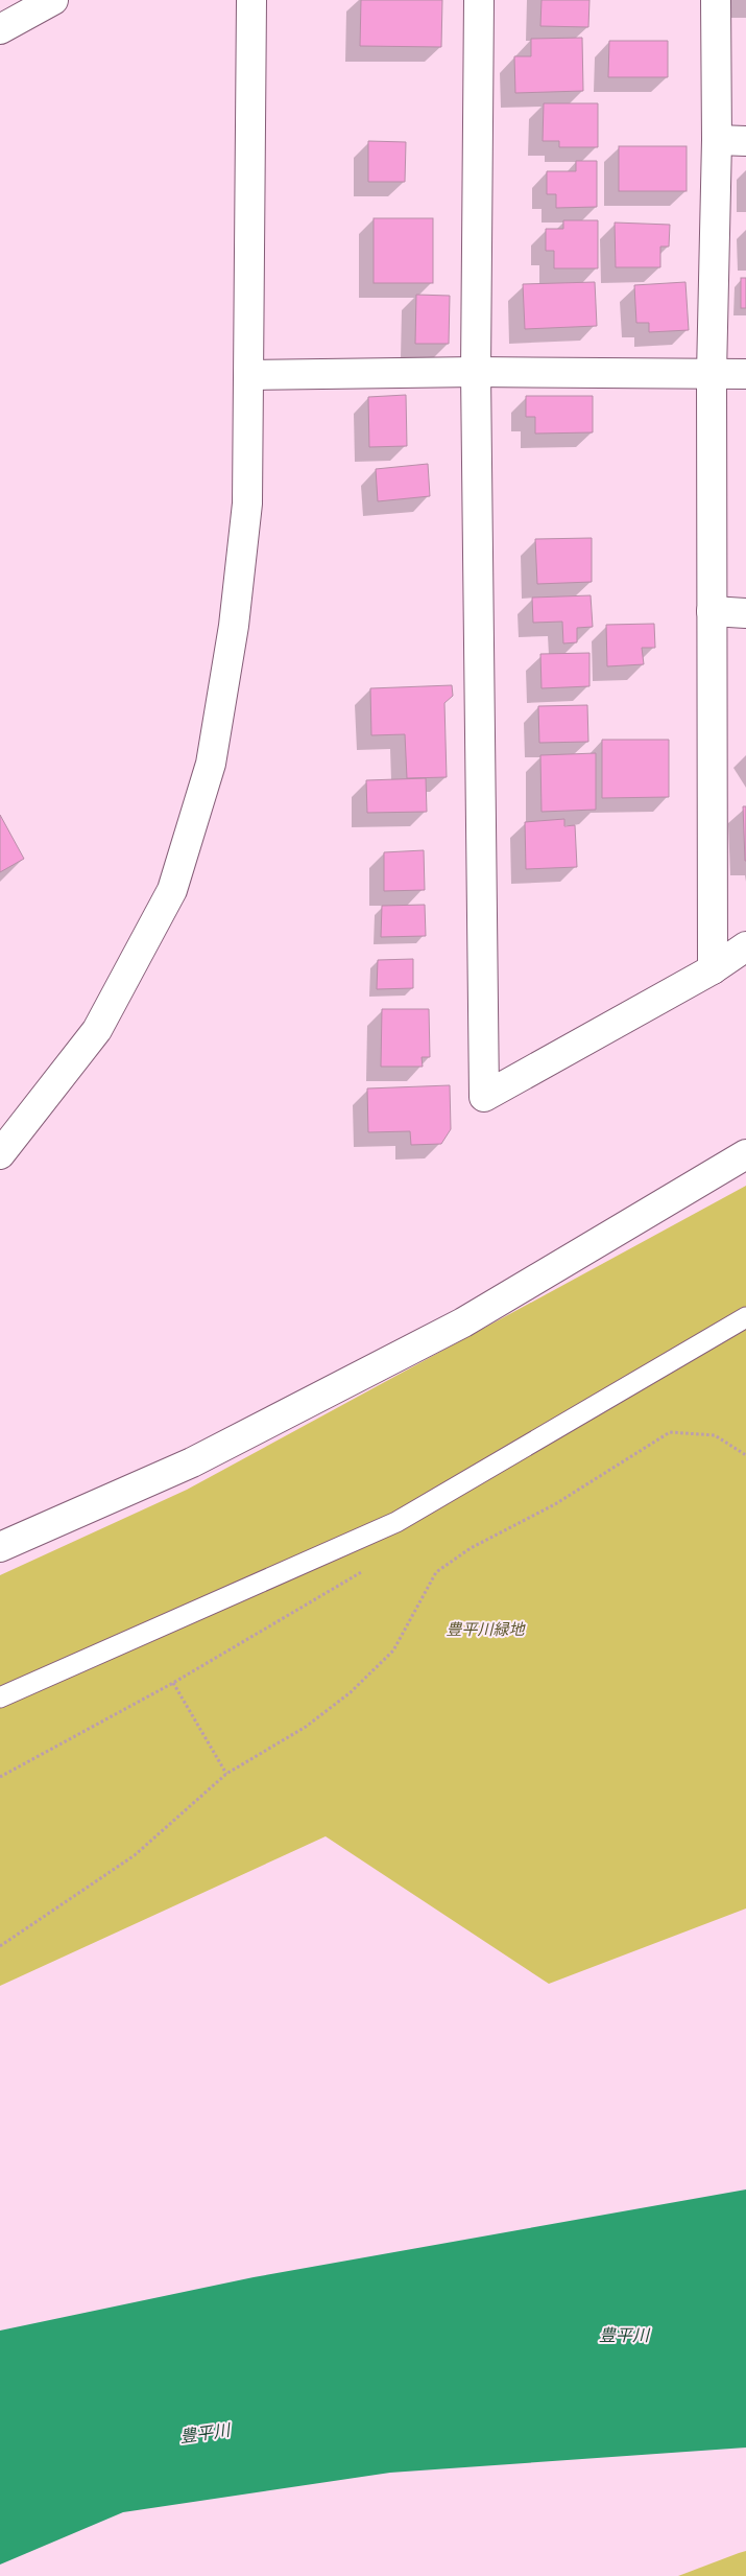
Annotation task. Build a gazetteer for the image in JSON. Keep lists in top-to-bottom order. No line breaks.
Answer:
{"water":["豊平川"],"parks":["豊平川緑地"]}
